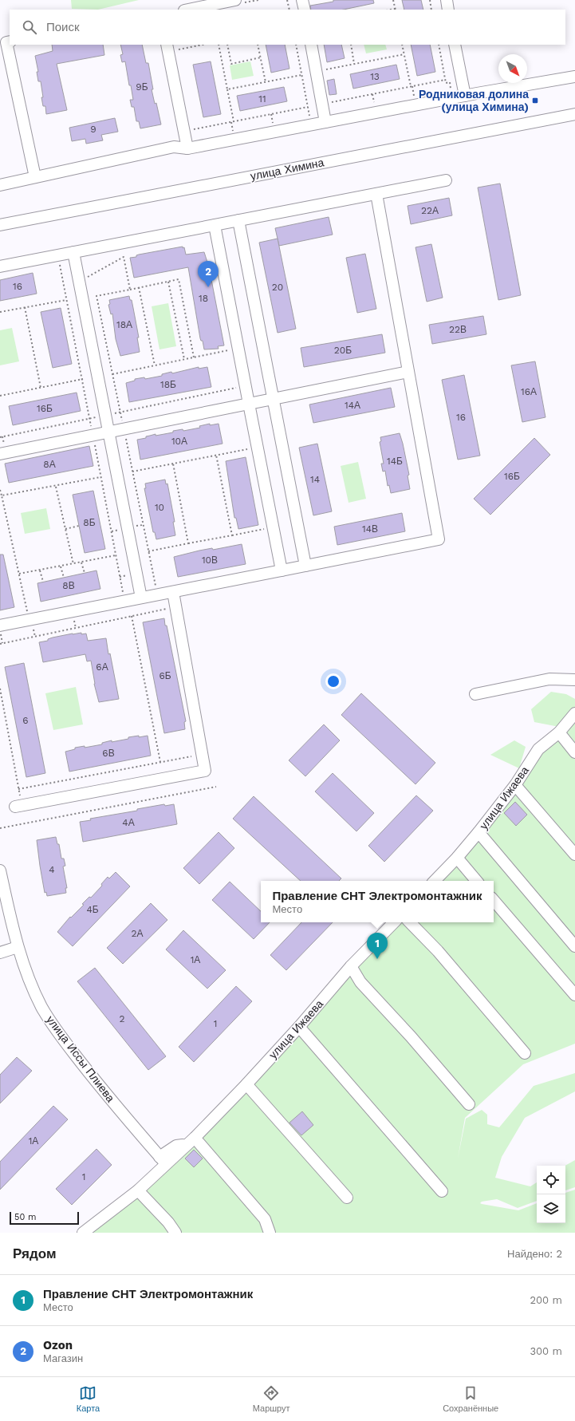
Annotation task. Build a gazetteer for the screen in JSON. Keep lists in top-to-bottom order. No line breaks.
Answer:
{"streets":{"street":["улица Химина","улица Ижаева","улица Иссы Плиева"]},"crossings":[["улица Ижаева","улица Иссы Плиева"]],"places":{"transit":["Родниковая долина (улица Химина)"]},"house_numbers":["13","9Б","11","9","22А","16","20","18","18А","22В","20Б","18Б","16А","14А","16Б","16","10А","14Б","8А","16Б","14","10","8Б","14В","10В","8В","6А","6Б","6","6В","4А","4","4Б","2А","1А","2","1","1А","1"],"scale_bar":"50 m","north":"bottom right","page":{"search":"Поиск","pins":["2","1"],"popup":["Правление СНТ Электромонтажник","Место"],"scale":"50 m","heading":["Рядом","Найдено: 2"],"list":[{"mark":"1","name":"Правление СНТ Электромонтажник","note":"Место","value":"200 m"},{"mark":"2","name":"Ozon","note":"Магазин","value":"300 m"}],"nav":["Карта","Маршрут","Сохранённые"]}}
